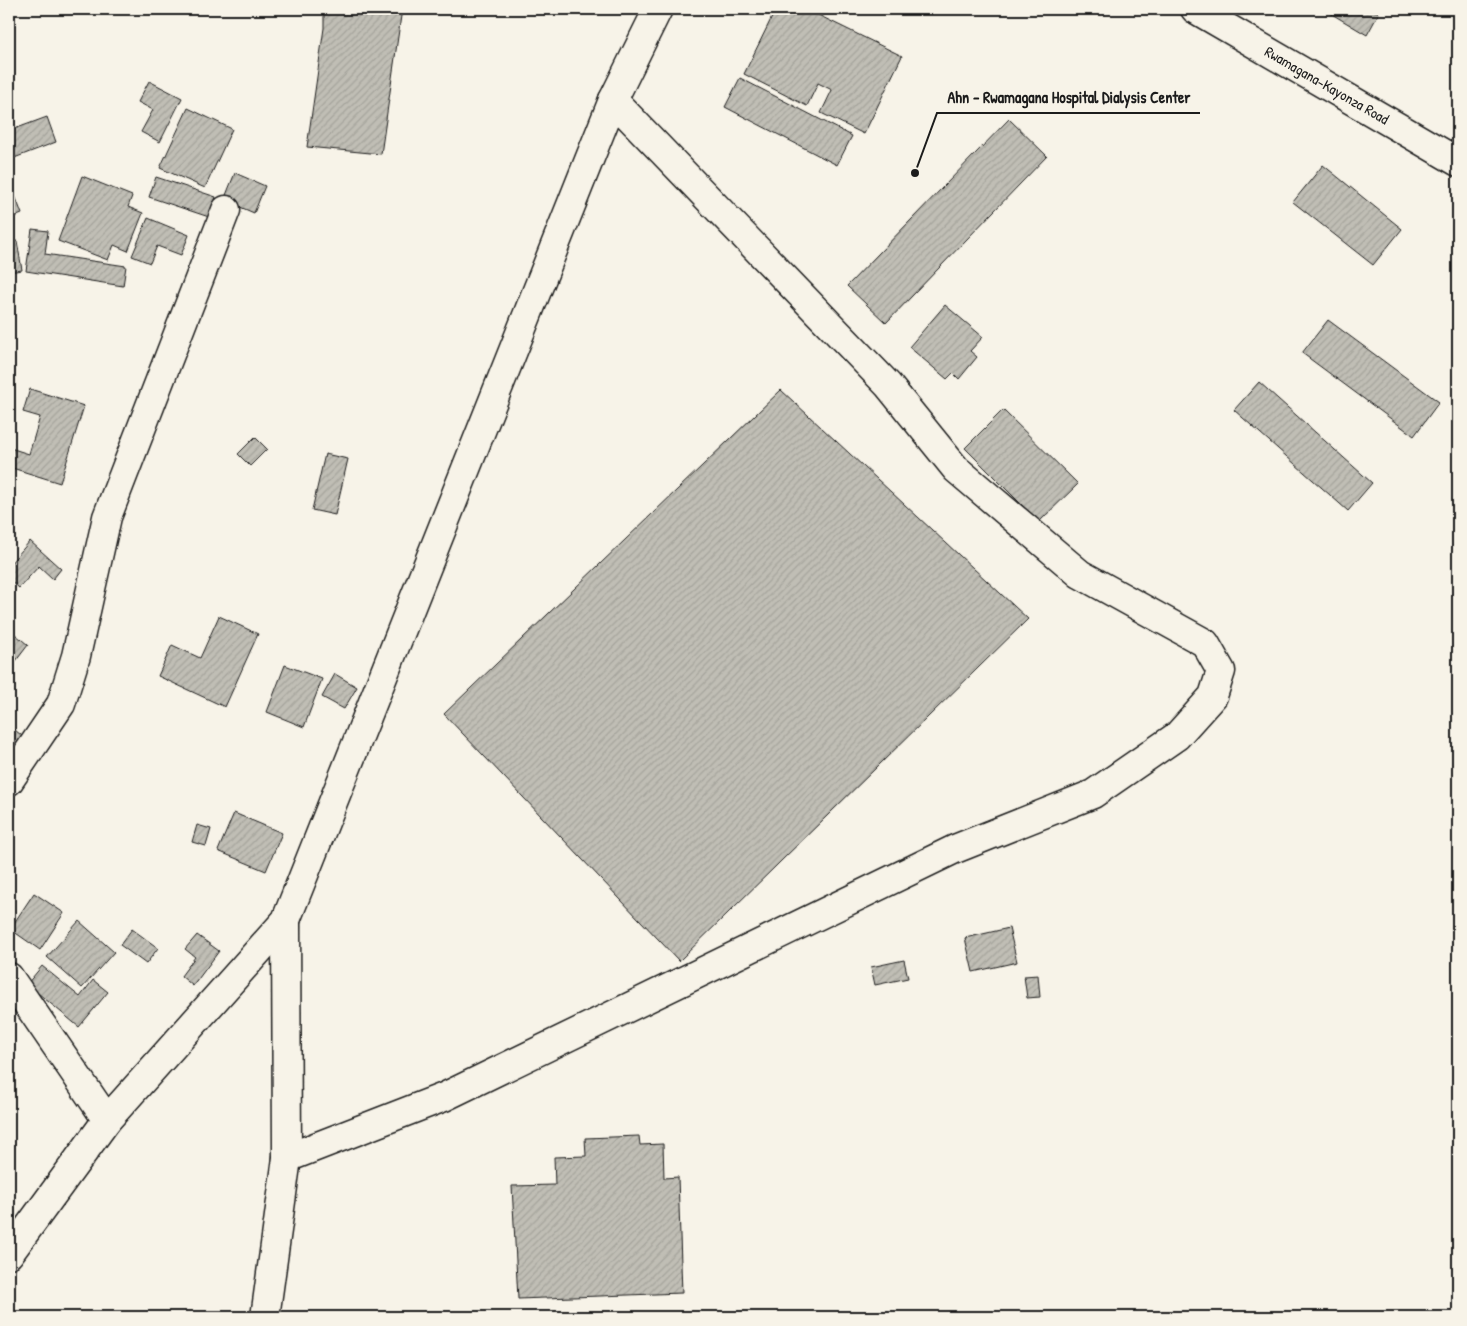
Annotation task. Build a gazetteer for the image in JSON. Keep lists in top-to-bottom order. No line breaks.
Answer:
{"streets":{"main road":["Rwamagana-Kayonza Road"]},"places":["Ahn - Rwamagana Hospital Dialysis Center"]}
